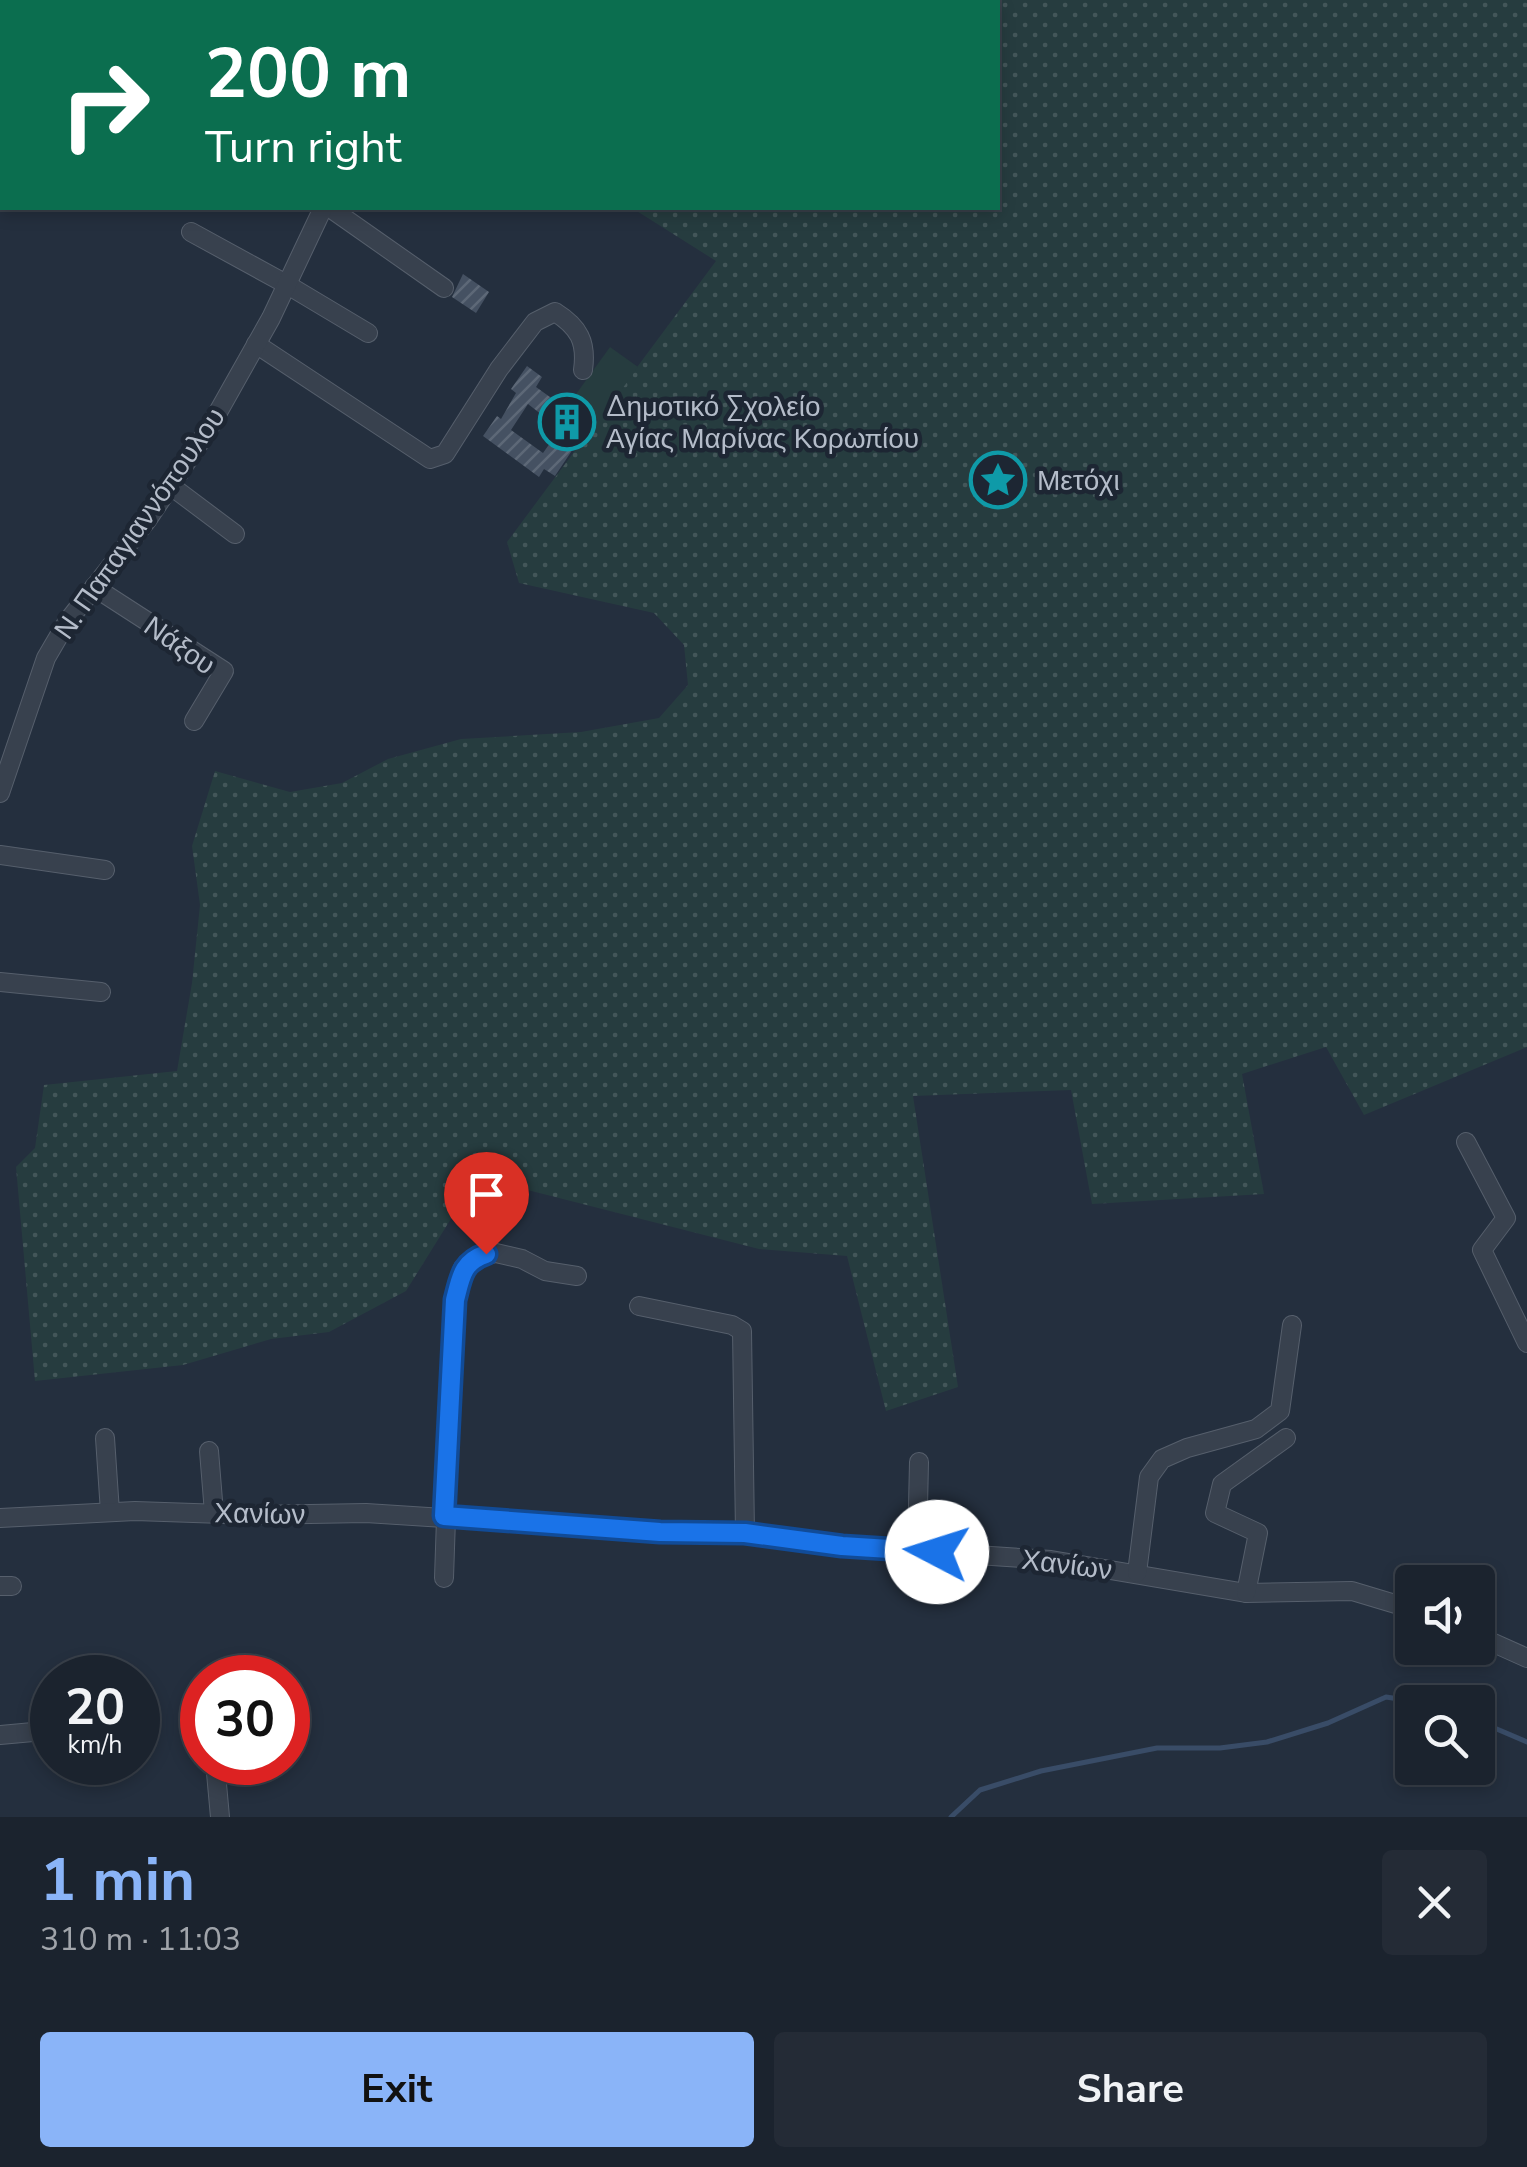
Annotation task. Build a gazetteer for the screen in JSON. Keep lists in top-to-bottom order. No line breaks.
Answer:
{"streets":{"street":["Ν. Παπαγιαννόπουλου","Νάξου","Χανίων"]},"crossings":[["Ν. Παπαγιαννόπουλου","Νάξου"]],"places":{"building":["Δημοτικό Σχολείο Αγίας Μαρίνας Κορωπίου"],"place":["Μετόχι"]},"page":{"turn":["200 m","Turn right"],"speed":"20 km/h","limit":"30","heading":["1 min","310 m · 11:03"],"buttons":["Exit","Share"]}}
